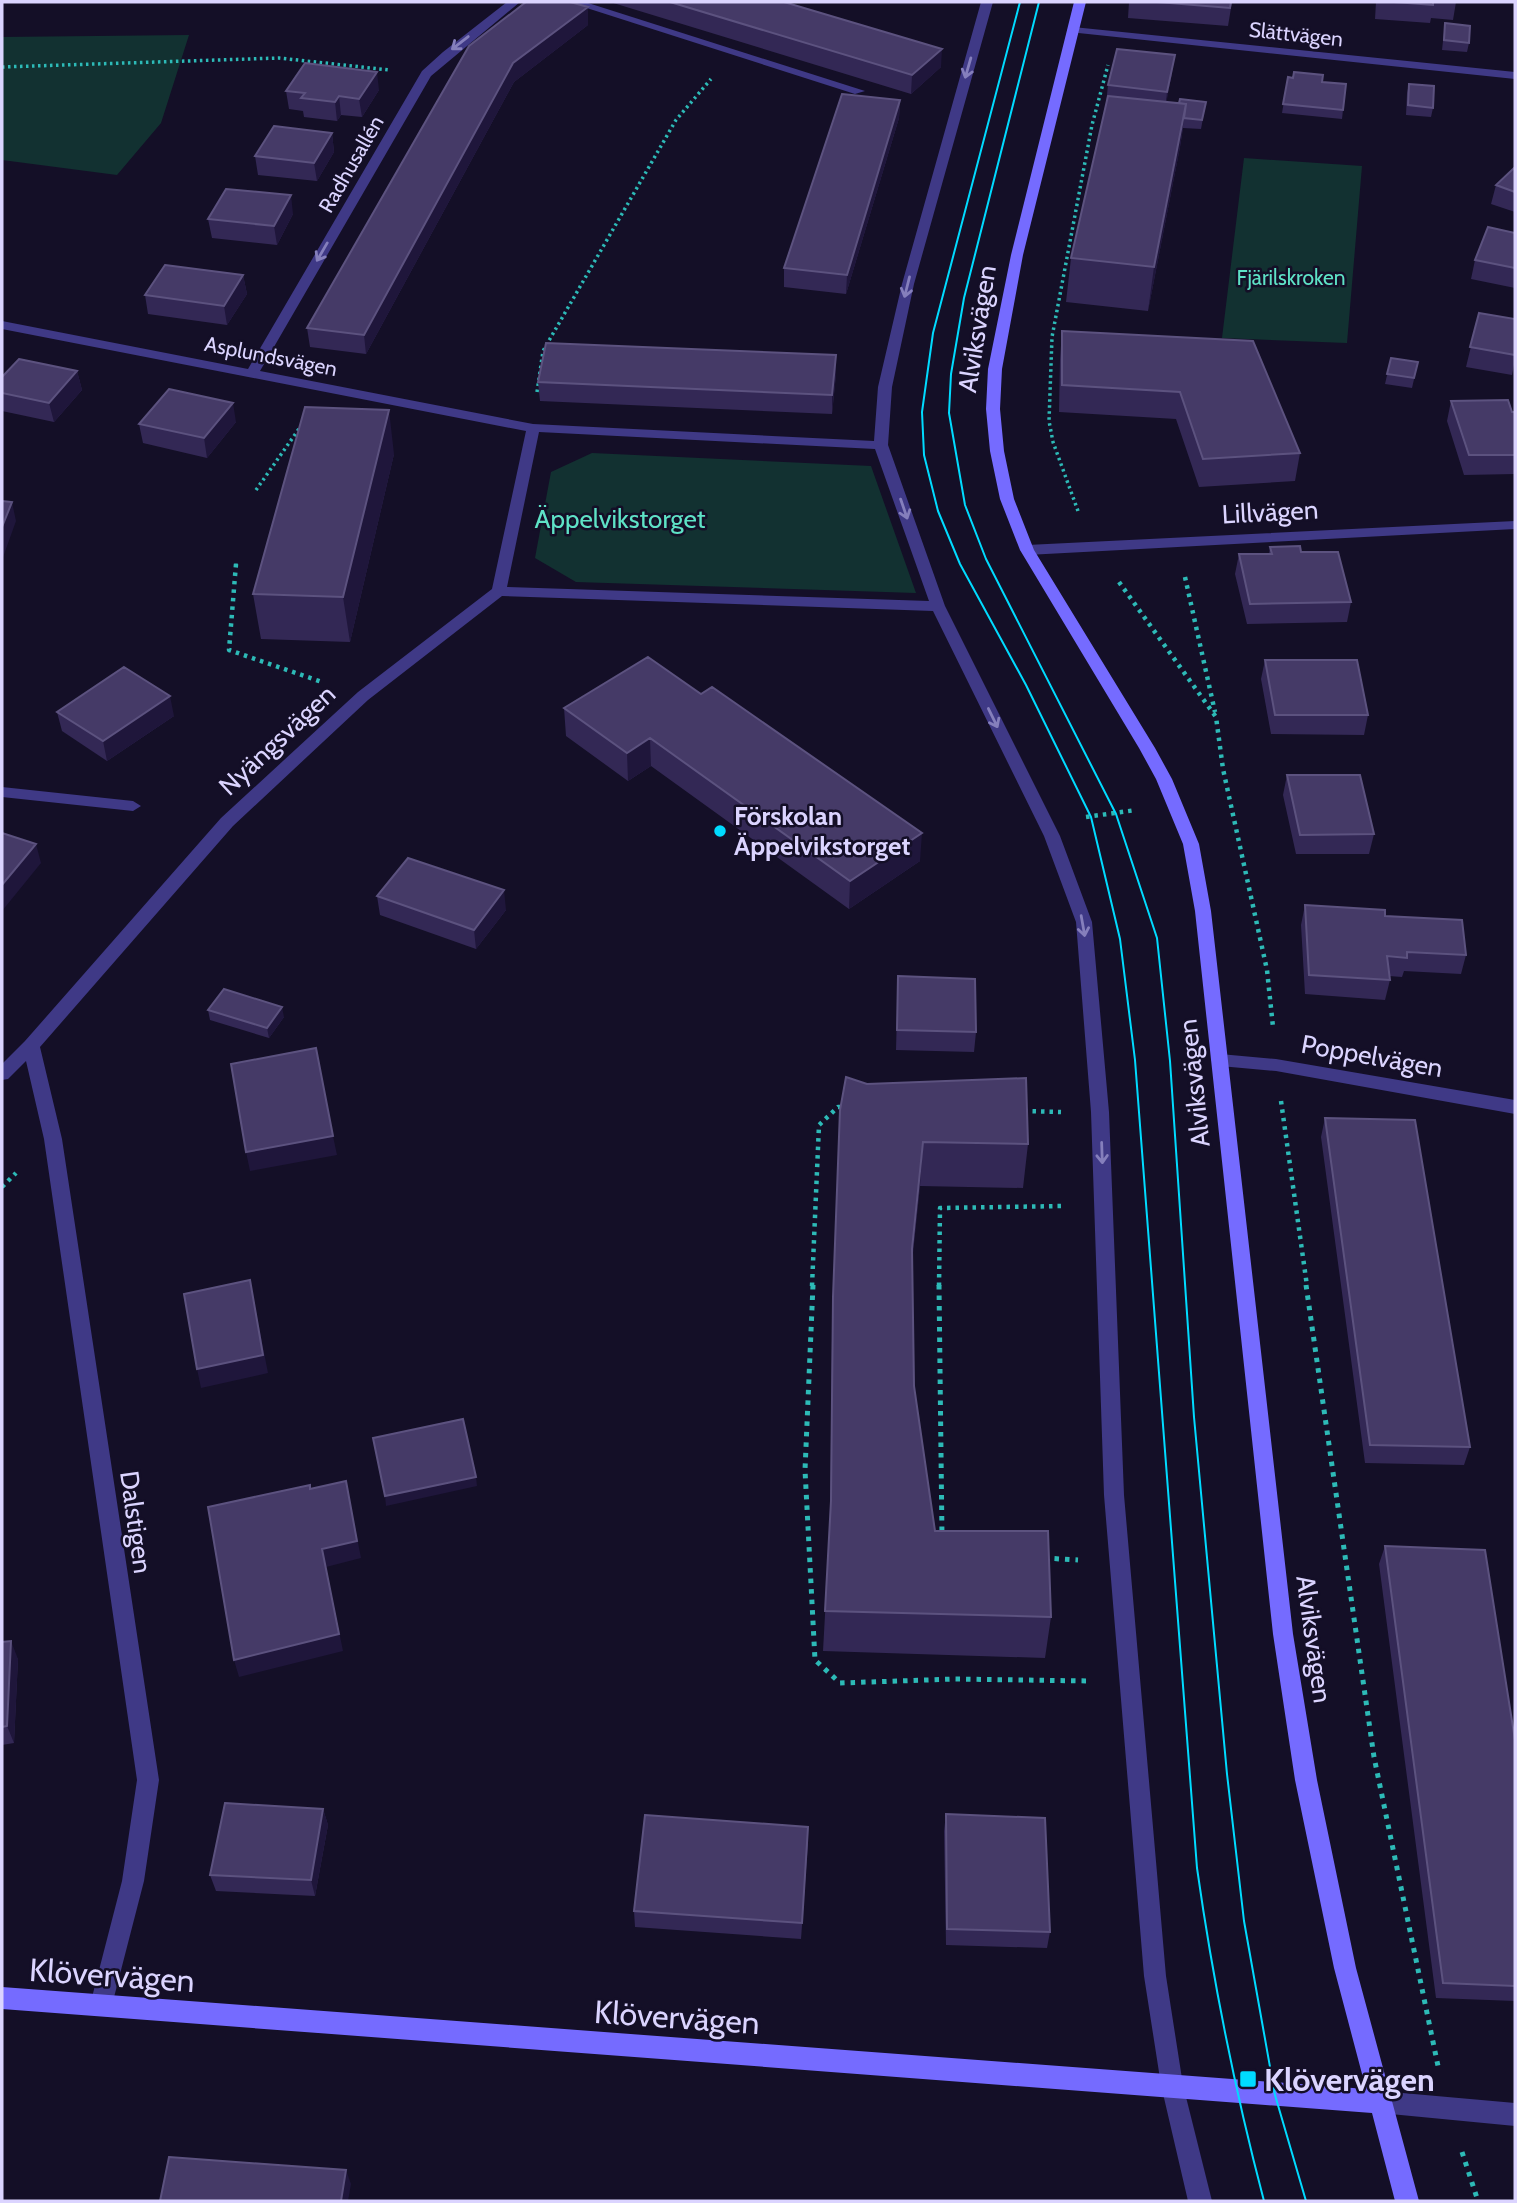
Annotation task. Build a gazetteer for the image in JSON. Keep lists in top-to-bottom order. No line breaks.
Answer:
{"streets":{"street":["Slättvägen","Radhusallén","Alviksvägen","Asplundsvägen","Lillvägen","Nyängsvägen","Poppelvägen","Dalstigen","Klövervägen"]},"crossings":[["Slättvägen","Alviksvägen"],["Radhusallén","Asplundsvägen"],["Alviksvägen","Lillvägen"],["Alviksvägen","Poppelvägen"],["Alviksvägen","Klövervägen"],["Nyängsvägen","Dalstigen"],["Dalstigen","Klövervägen"]],"one_way":["Radhusallén"],"parks":["Fjärilskroken","Äppelvikstorget"],"places":{"other":["Förskolan Äppelvikstorget"],"transit":["Klövervägen"]}}
